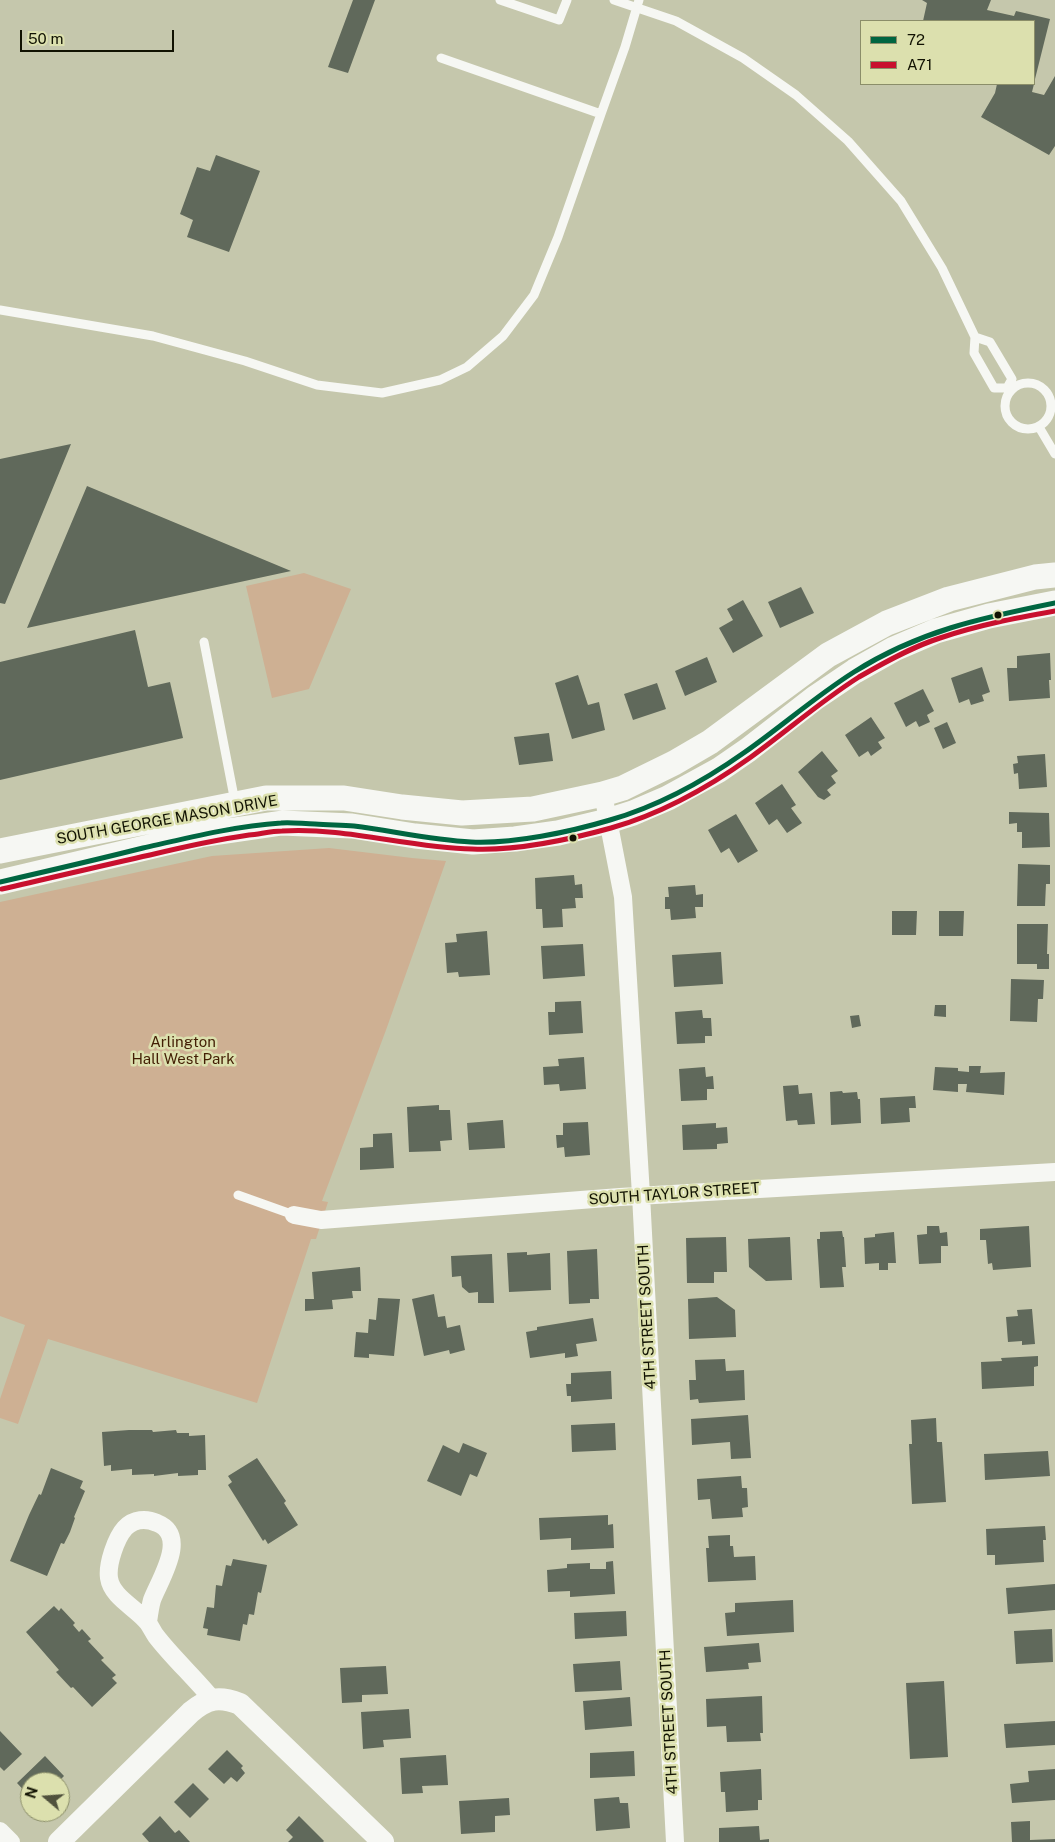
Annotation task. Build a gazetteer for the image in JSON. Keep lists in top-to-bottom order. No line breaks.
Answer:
{"streets":{"main road":["SOUTH GEORGE MASON DRIVE"],"street":["SOUTH TAYLOR STREET","4TH STREET SOUTH"]},"crossings":[["SOUTH GEORGE MASON DRIVE","4TH STREET SOUTH"],["SOUTH TAYLOR STREET","4TH STREET SOUTH"]],"parks":["Arlington Hall West Park"],"lines":["transit line 72","transit line A71"],"legend":["72","A71"],"scale_bar":"50 m","north":"left"}
